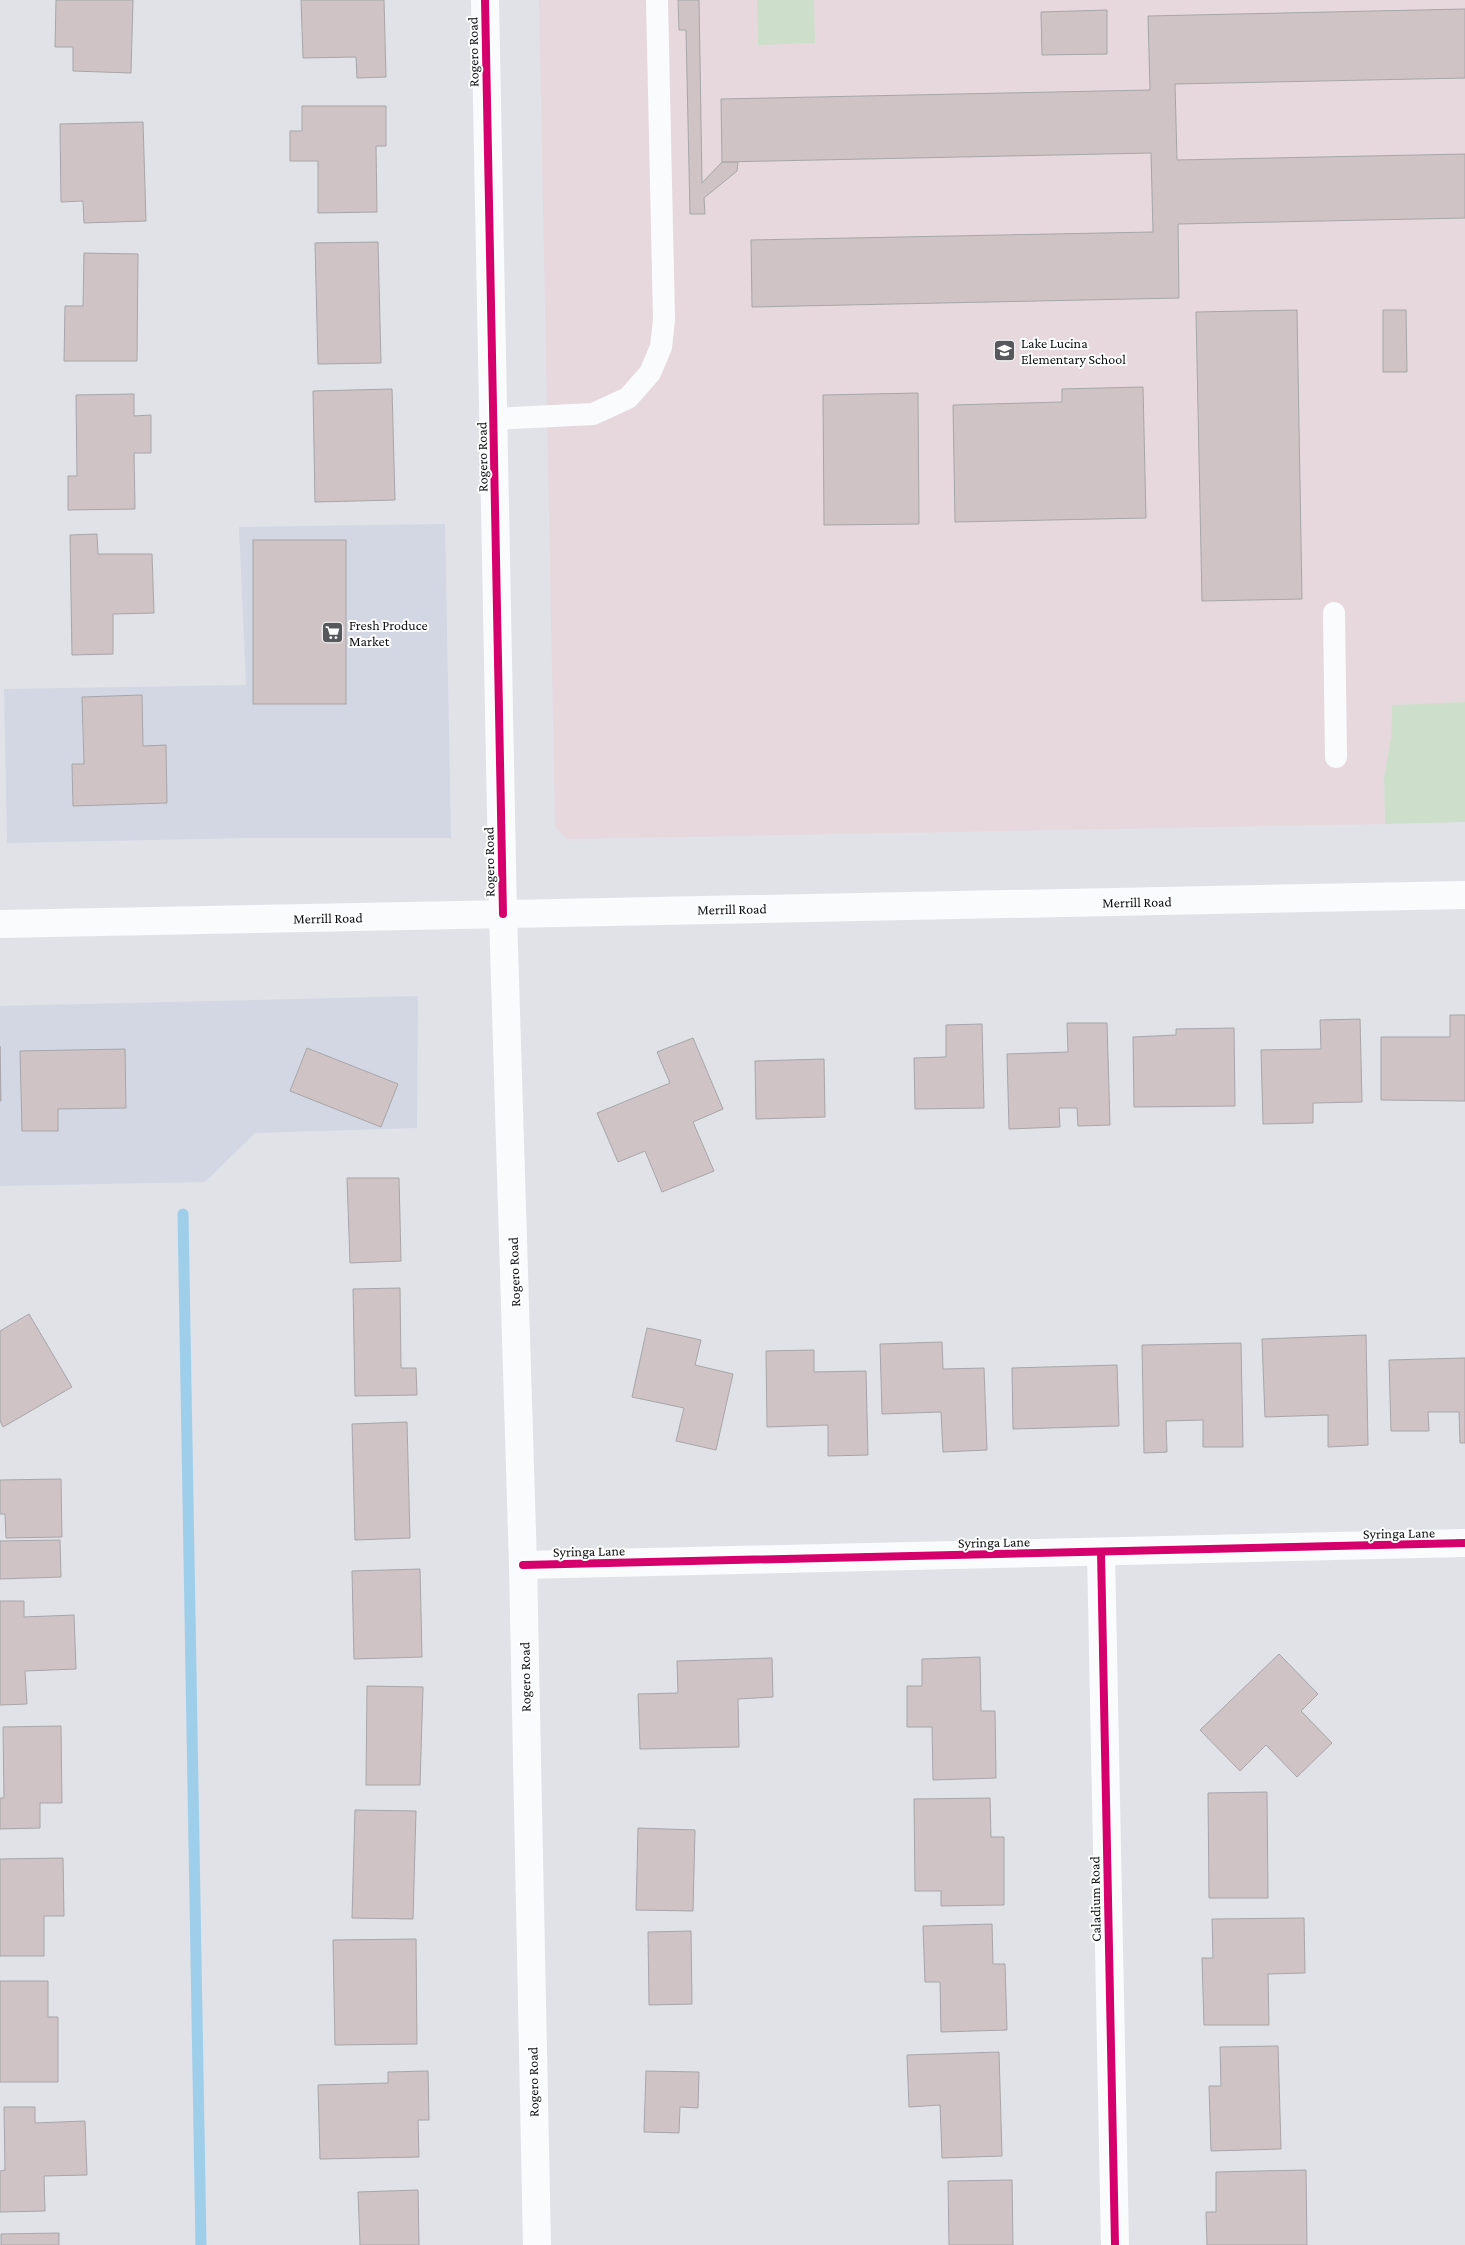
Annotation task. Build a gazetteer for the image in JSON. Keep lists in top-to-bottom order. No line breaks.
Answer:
{"streets":{"main road":["Rogero Road","Merrill Road","Syringa Lane","Caladium Road"]},"crossings":[["Rogero Road","Merrill Road"],["Rogero Road","Syringa Lane"],["Syringa Lane","Caladium Road"]],"places":{"school or university":["Lake Lucina Elementary School"],"supermarket":["Fresh Produce Market"]}}
